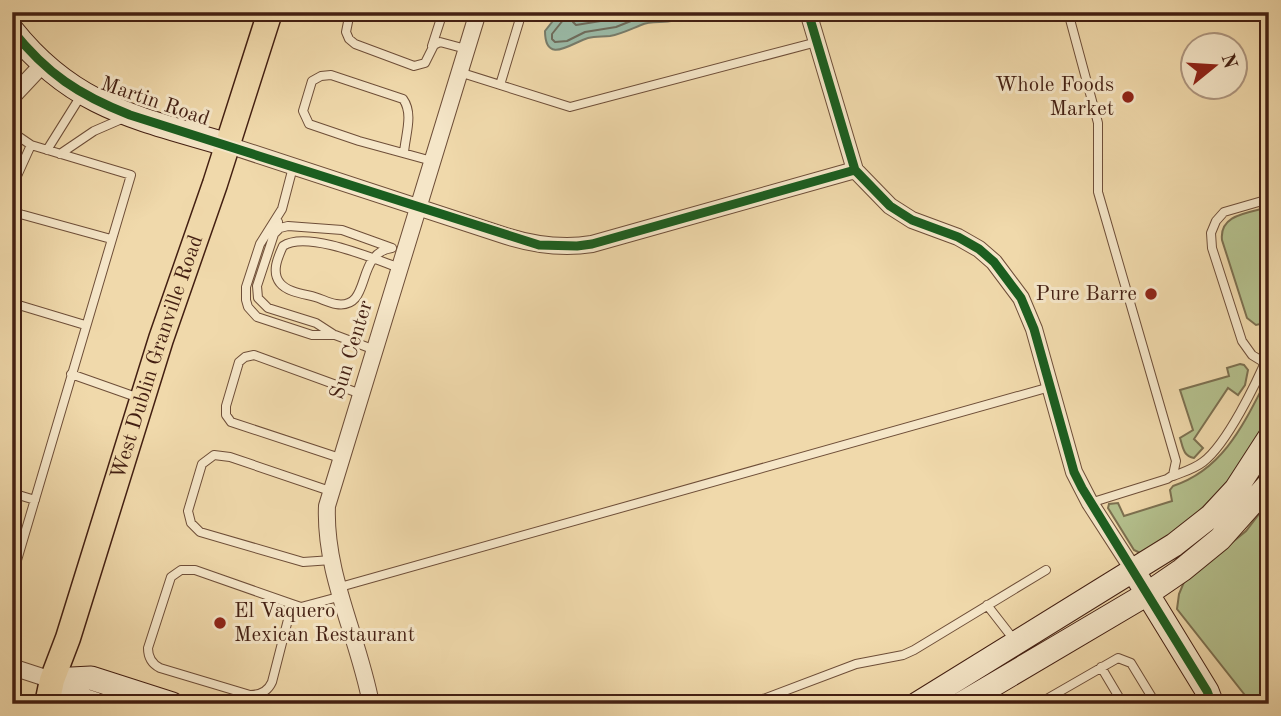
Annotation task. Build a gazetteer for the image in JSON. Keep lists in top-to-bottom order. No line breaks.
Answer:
{"streets":{"main road":["West Dublin Granville Road"],"street":["Martin Road","Sun Center"]},"crossings":[["Martin Road","West Dublin Granville Road"]],"places":["Whole Foods Market","Pure Barre","El Vaquero Mexican Restaurant"],"north":"right"}
